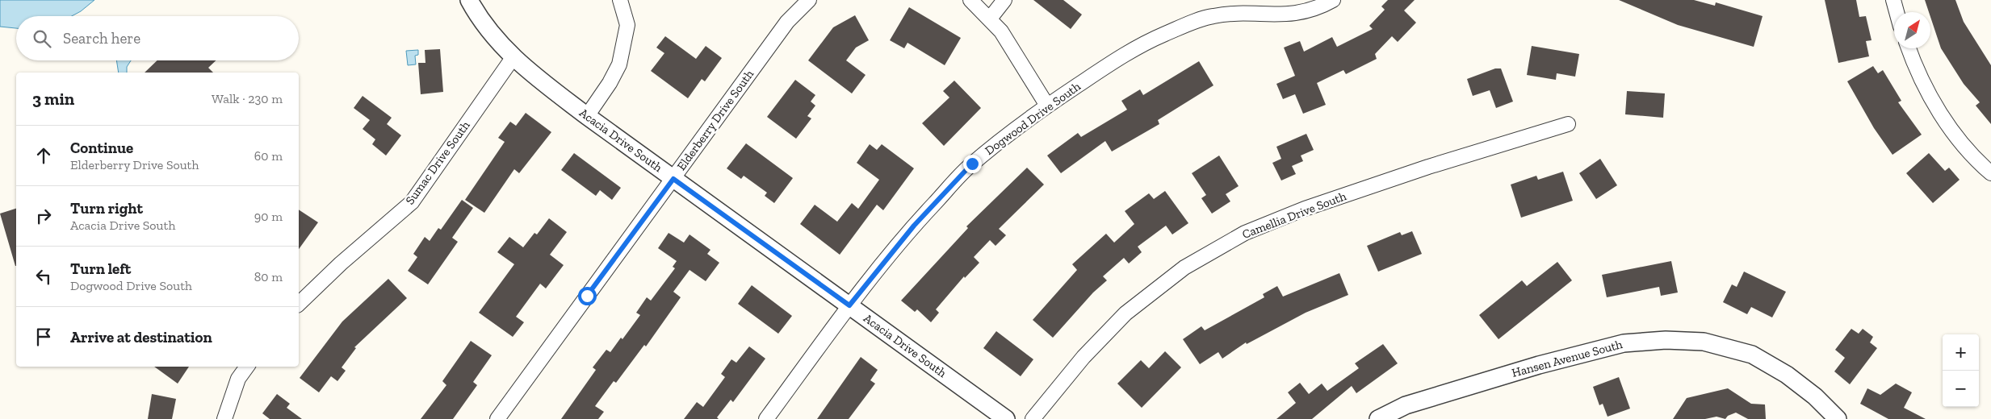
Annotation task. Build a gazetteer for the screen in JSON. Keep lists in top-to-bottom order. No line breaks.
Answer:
{"streets":{"street":["Dogwood Drive South","Elderberry Drive South","Acacia Drive South","Sumac Drive South","Camellia Drive South","Hansen Avenue South"]},"crossings":[["Dogwood Drive South","Acacia Drive South"],["Elderberry Drive South","Acacia Drive South"],["Acacia Drive South","Sumac Drive South"]],"north":"top right","page":{"search":"Search here","heading":["3 min","Walk · 230 m"],"list":[["Continue","Elderberry Drive South","60 m"],["Turn right","Acacia Drive South","90 m"],["Turn left","Dogwood Drive South","80 m"],"Arrive at destination"],"map_buttons":["+","−"]}}
